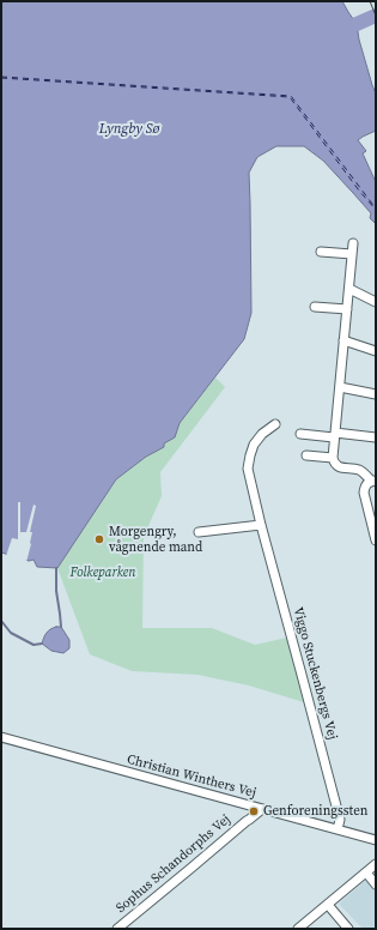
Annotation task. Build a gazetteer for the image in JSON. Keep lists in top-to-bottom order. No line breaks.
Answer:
{"streets":{"street":["Viggo Stuckenbergs Vej","Christian Winthers Vej","Sophus Schandorphs Vej"]},"crossings":[["Viggo Stuckenbergs Vej","Christian Winthers Vej"],["Christian Winthers Vej","Sophus Schandorphs Vej"]],"water":["Lyngby Sø"],"parks":["Folkeparken"],"places":["Morgengry, vågnende mand","Genforeningssten"]}
